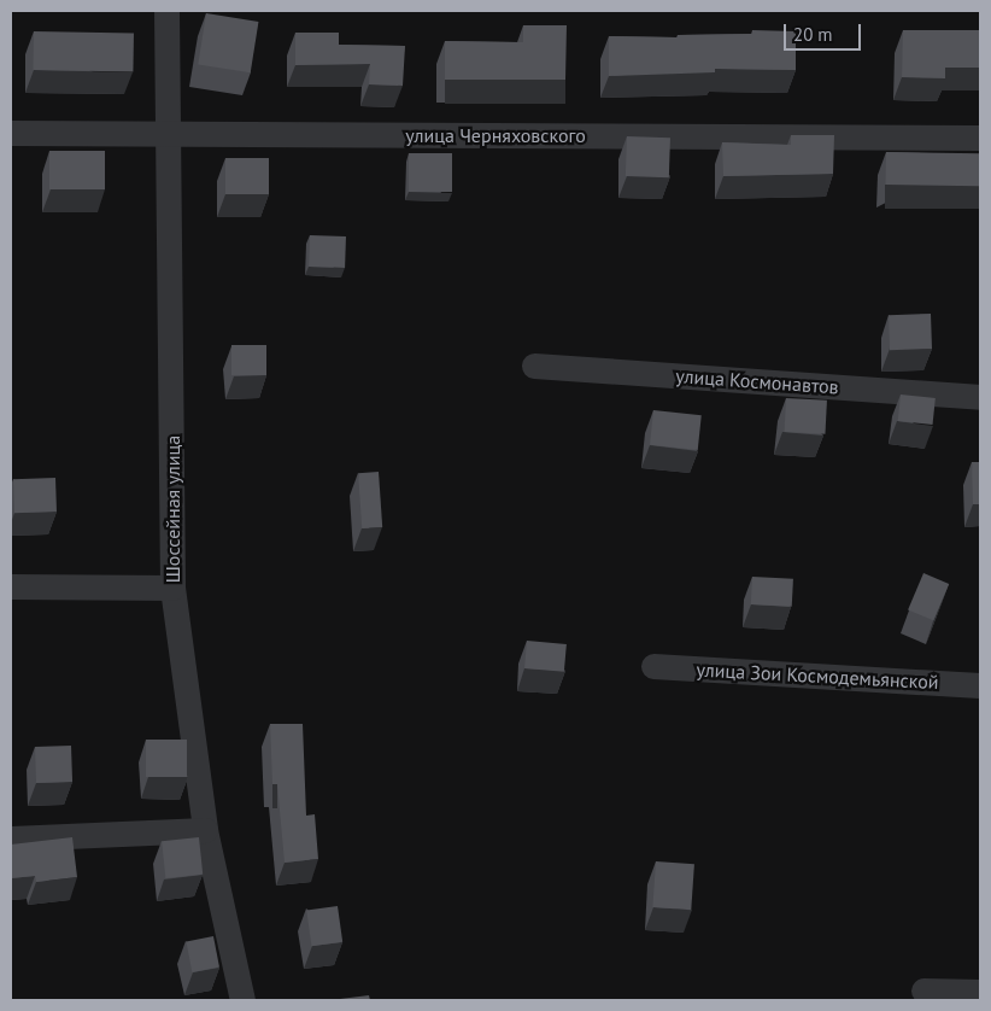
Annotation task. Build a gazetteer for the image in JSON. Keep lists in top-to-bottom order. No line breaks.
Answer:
{"streets":{"street":["улица Черняховского","улица Космонавтов","Шоссейная улица","улица Зои Космодемьянской"]},"crossings":[["улица Черняховского","Шоссейная улица"]],"scale_bar":"20 m"}
